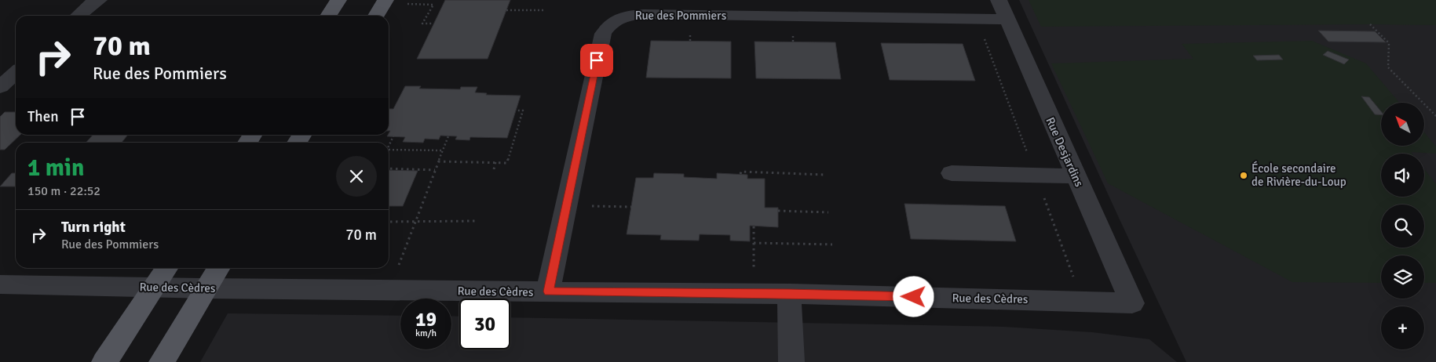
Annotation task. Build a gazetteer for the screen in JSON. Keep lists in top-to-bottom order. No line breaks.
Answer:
{"streets":{"street":["Rue des Pommiers","Rue Desjardins","Rue des Cèdres"]},"crossings":[["Rue des Pommiers","Rue Desjardins"],["Rue des Pommiers","Rue des Cèdres"],["Rue Desjardins","Rue des Cèdres"]],"places":["École secondaire de Rivière-du-Loup"],"north":"top left","page":{"turn":["70 m","Rue des Pommiers"],"then":"Then","map_buttons":"+","heading":["1 min","150 m · 22:52"],"list":[{"name":"Turn right","note":"Rue des Pommiers","value":"70 m"}],"speed":"19 km/h","limit":"30"}}
